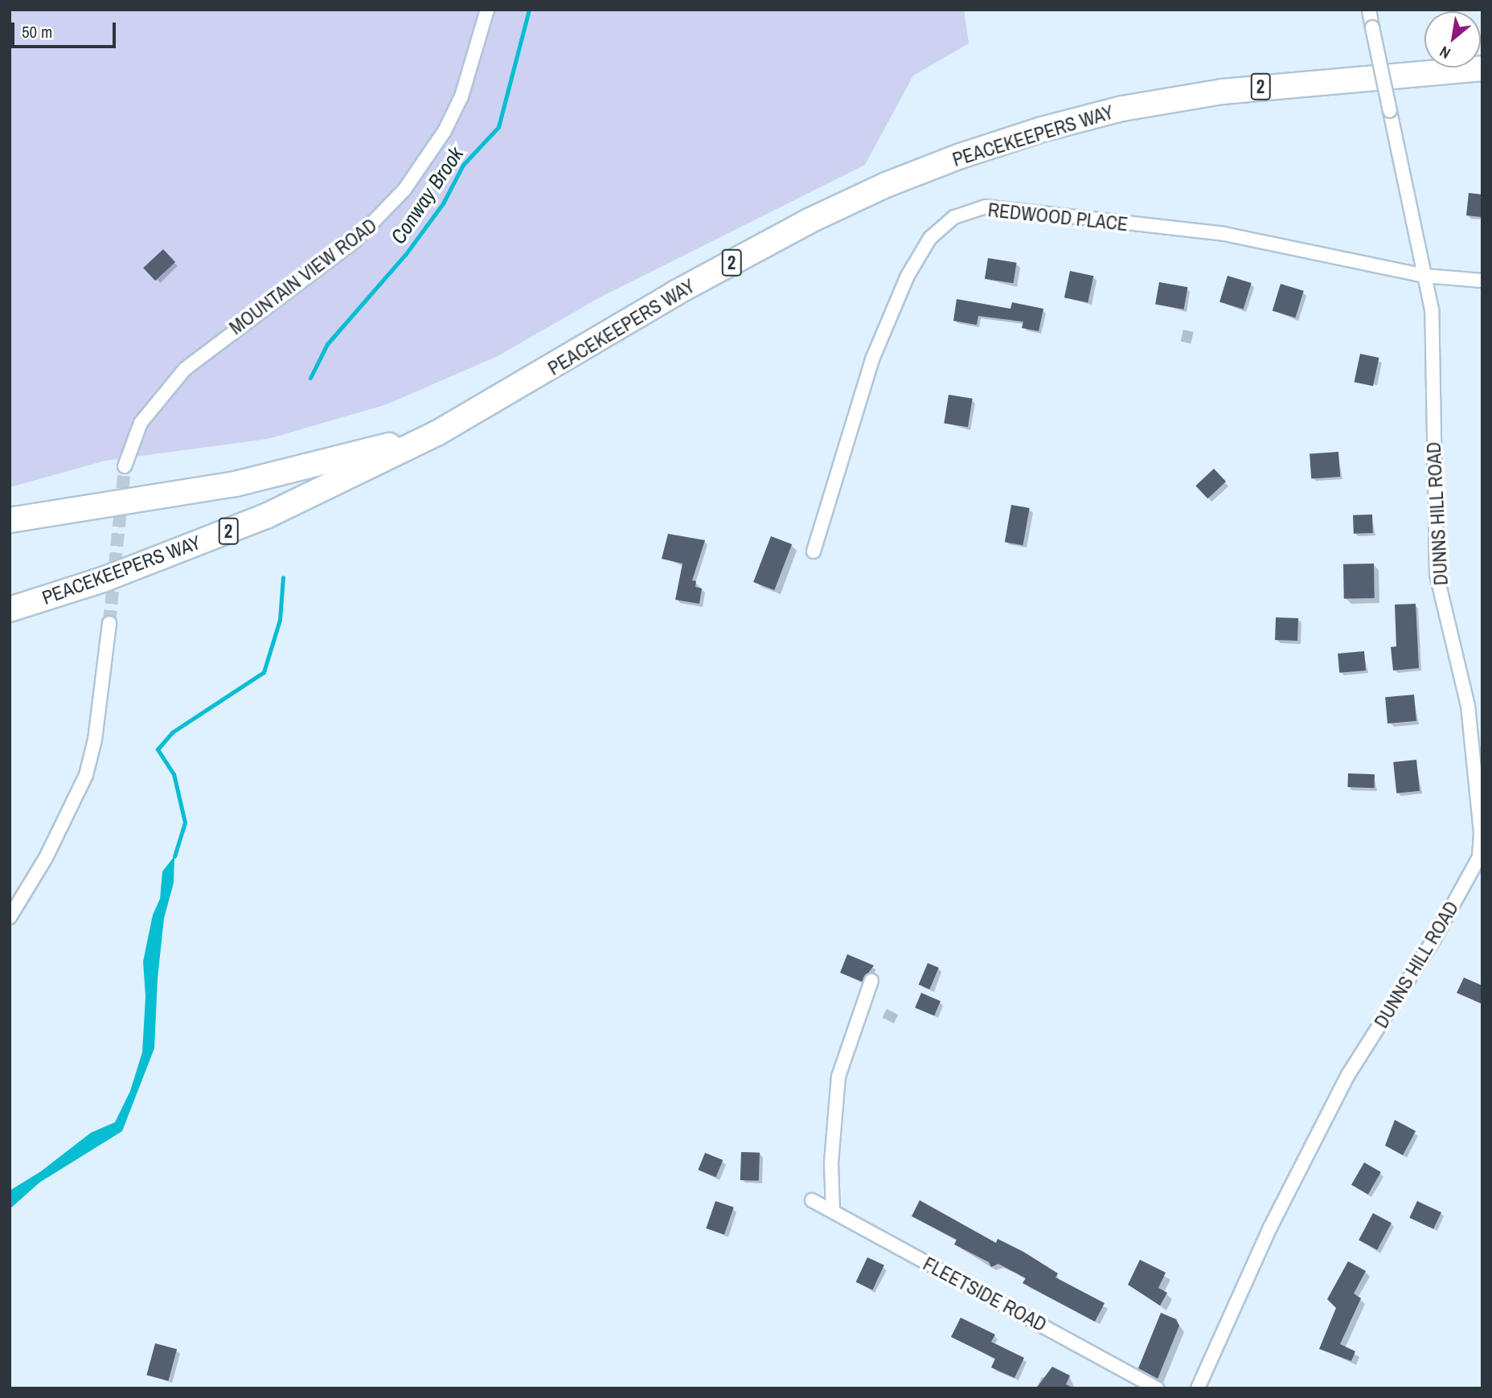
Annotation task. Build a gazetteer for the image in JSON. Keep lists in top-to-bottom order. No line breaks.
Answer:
{"streets":{"highway":["2","PEACEKEEPERS WAY"],"street":["REDWOOD PLACE","MOUNTAIN VIEW ROAD","DUNNS HILL ROAD","FLEETSIDE ROAD"]},"crossings":[["REDWOOD PLACE","DUNNS HILL ROAD"]],"water":["Conway Brook"],"scale_bar":"50 m","north":"bottom left"}
